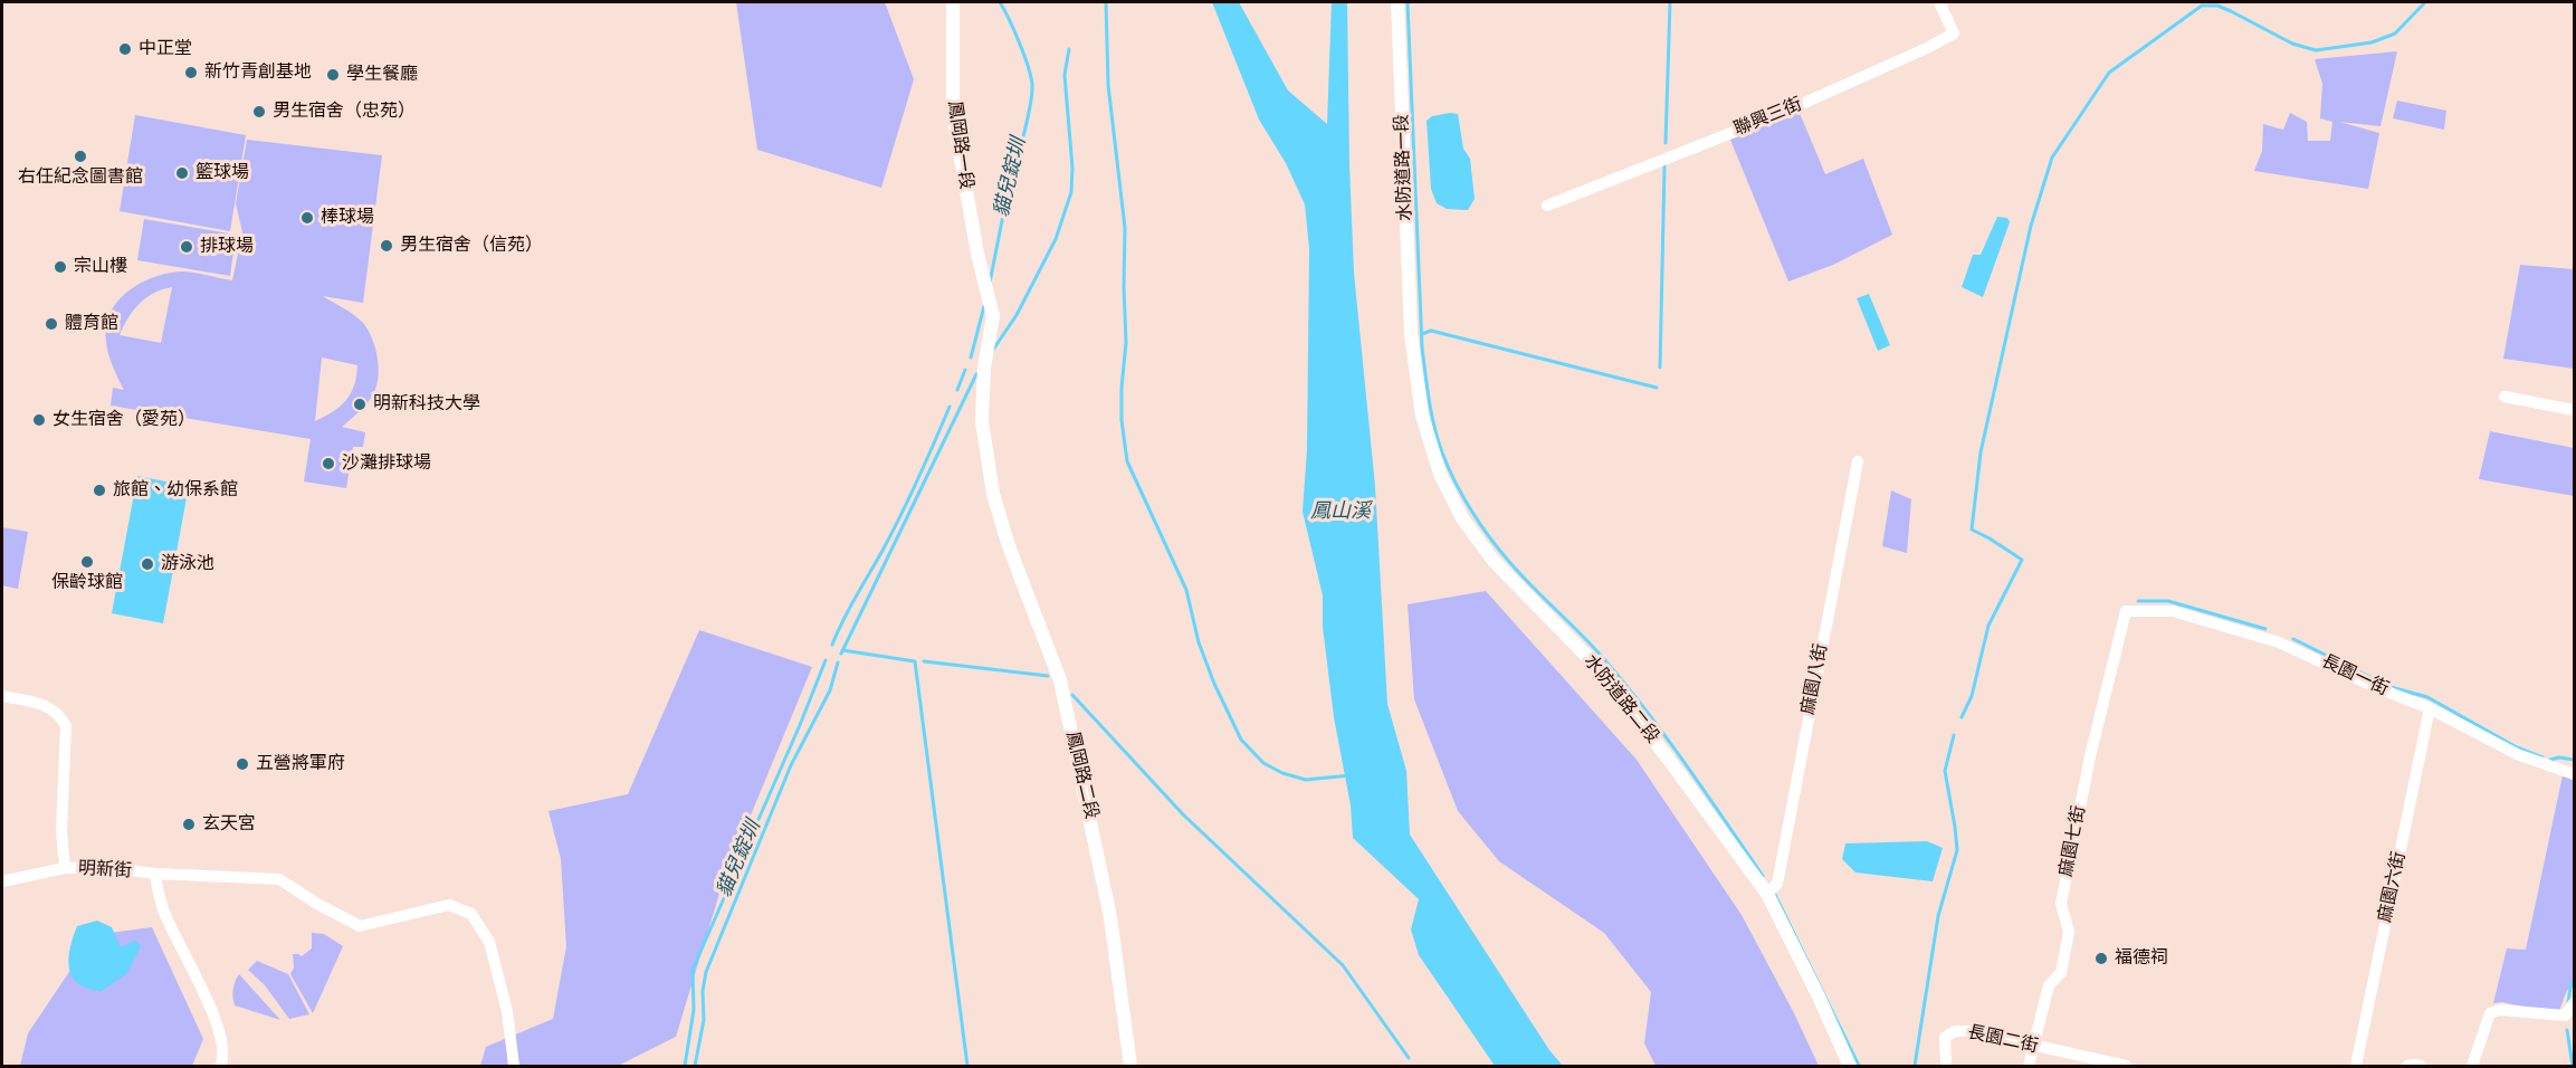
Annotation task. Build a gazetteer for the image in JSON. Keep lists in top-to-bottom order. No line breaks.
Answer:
{"streets":{"street":["聯興三街","鳳岡路一段","水防道路一段","長園一街","麻園八街","水防道路二段","鳳岡路二段","麻園七街","明新街","麻園六街","長園二街"]},"crossings":[["鳳岡路一段","鳳岡路二段"],["水防道路一段","水防道路二段"],["長園一街","麻園七街"],["長園一街","麻園六街"],["麻園八街","水防道路二段"],["麻園七街","長園二街"]],"water":["貓兒錠圳","鳳山溪"],"places":["中正堂","新竹青創基地","學生餐廳","男生宿舍（忠苑）","右任紀念圖書館","籃球場","棒球場","男生宿舍（信苑）","排球場","宗山樓","體育館","明新科技大學","女生宿舍（愛苑）","沙灘排球場","旅館、幼保系館","保齡球館","游泳池","五營將軍府","玄天宮","福德祠"]}
